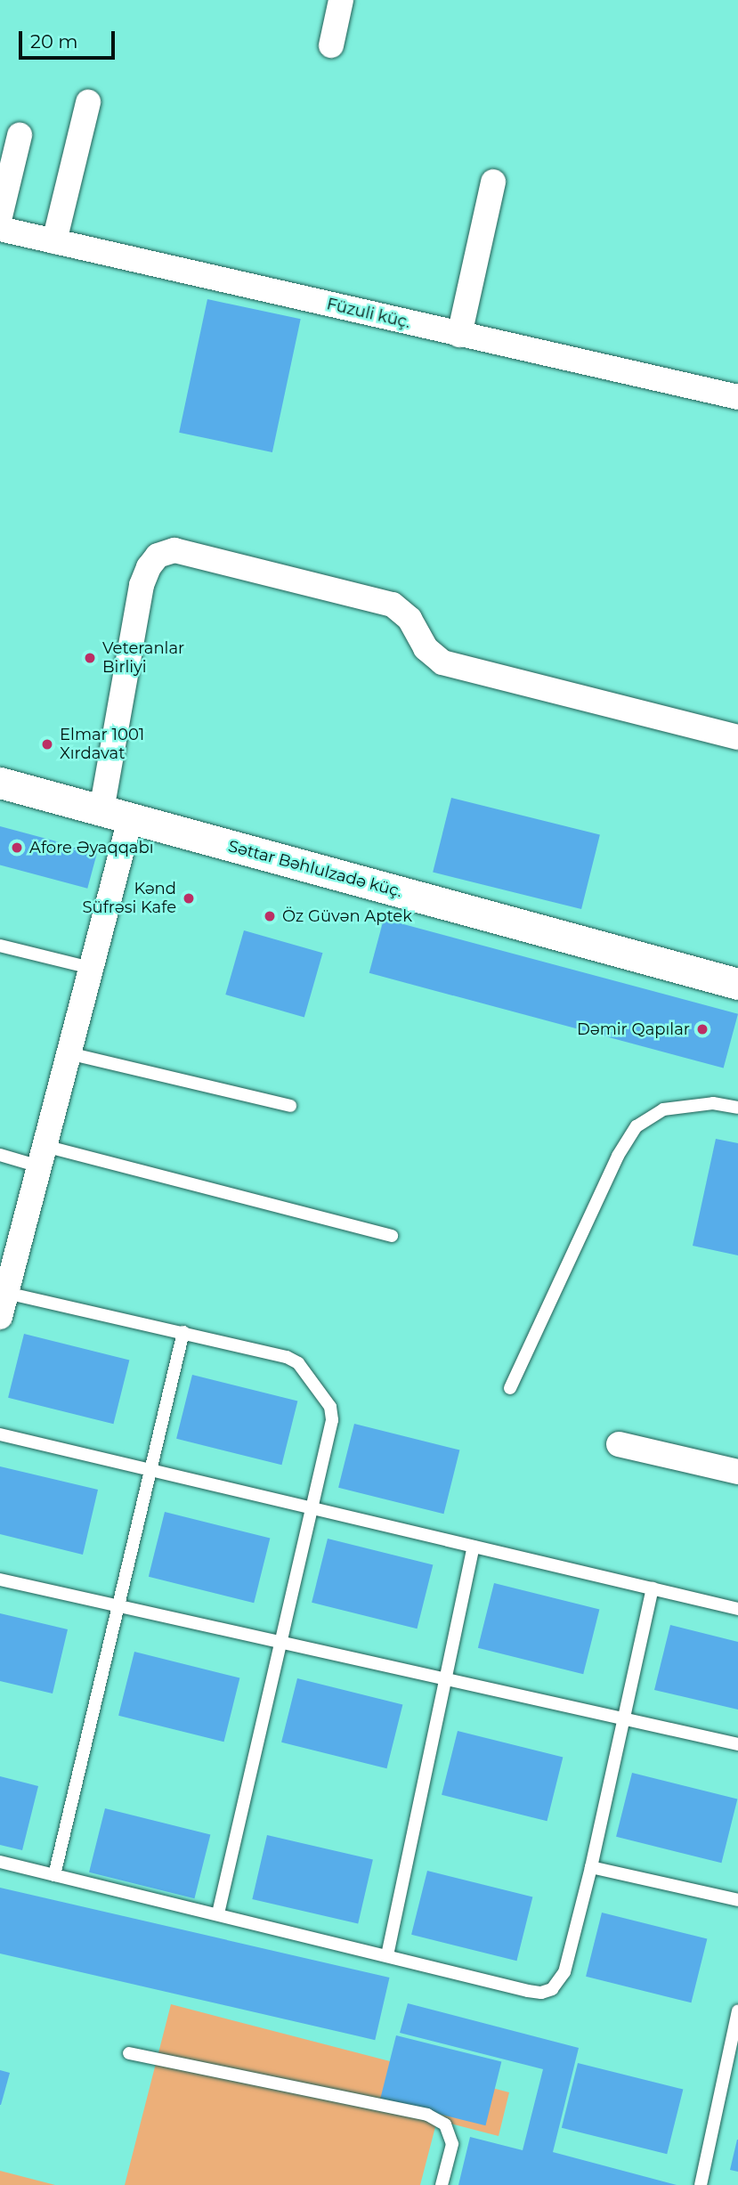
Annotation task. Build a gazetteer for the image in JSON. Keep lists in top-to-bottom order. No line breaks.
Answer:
{"streets":{"street":["Füzuli küç.","Səttar Bəhlulzadə küç."]},"places":["Veteranlar Birliyi","Elmar 1001 Xırdavat","Afore Əyaqqabı","Kənd Süfrəsi Kafe","Öz Güvən Aptek","Dəmir Qapılar"],"scale_bar":"20 m"}
